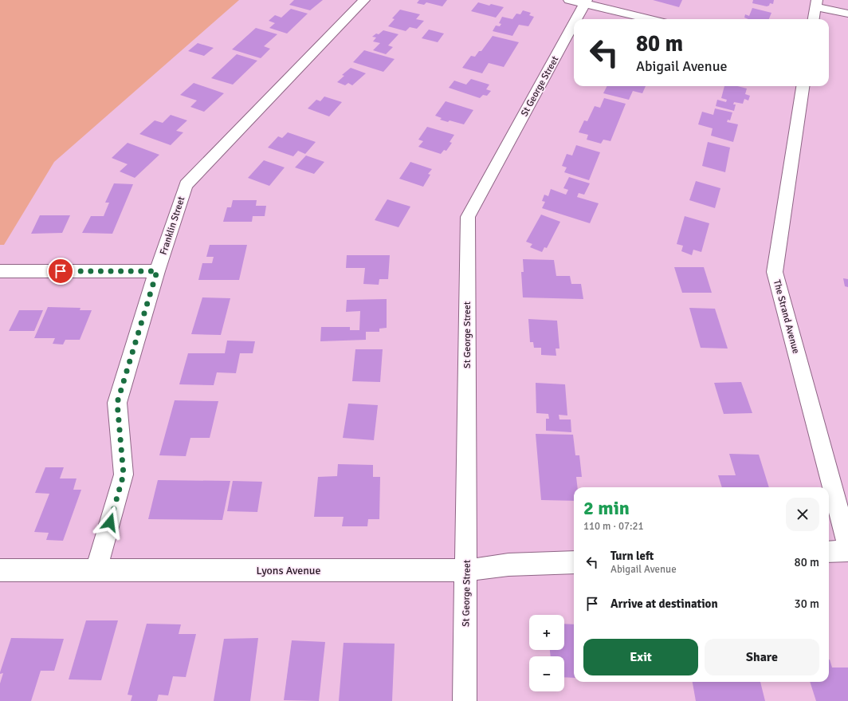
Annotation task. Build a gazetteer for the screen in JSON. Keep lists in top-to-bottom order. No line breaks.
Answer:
{"streets":{"street":["St George Street","Franklin Street","The Strand Avenue","Lyons Avenue"]},"crossings":[["St George Street","Lyons Avenue"],["Franklin Street","Lyons Avenue"]],"page":{"turn":["80 m","Abigail Avenue"],"heading":["2 min","110 m · 07:21"],"list":[{"name":"Turn left","note":"Abigail Avenue","value":"80 m"},{"name":"Arrive at destination","value":"30 m"}],"map_buttons":["+","−"],"buttons":["Exit","Share"]}}
